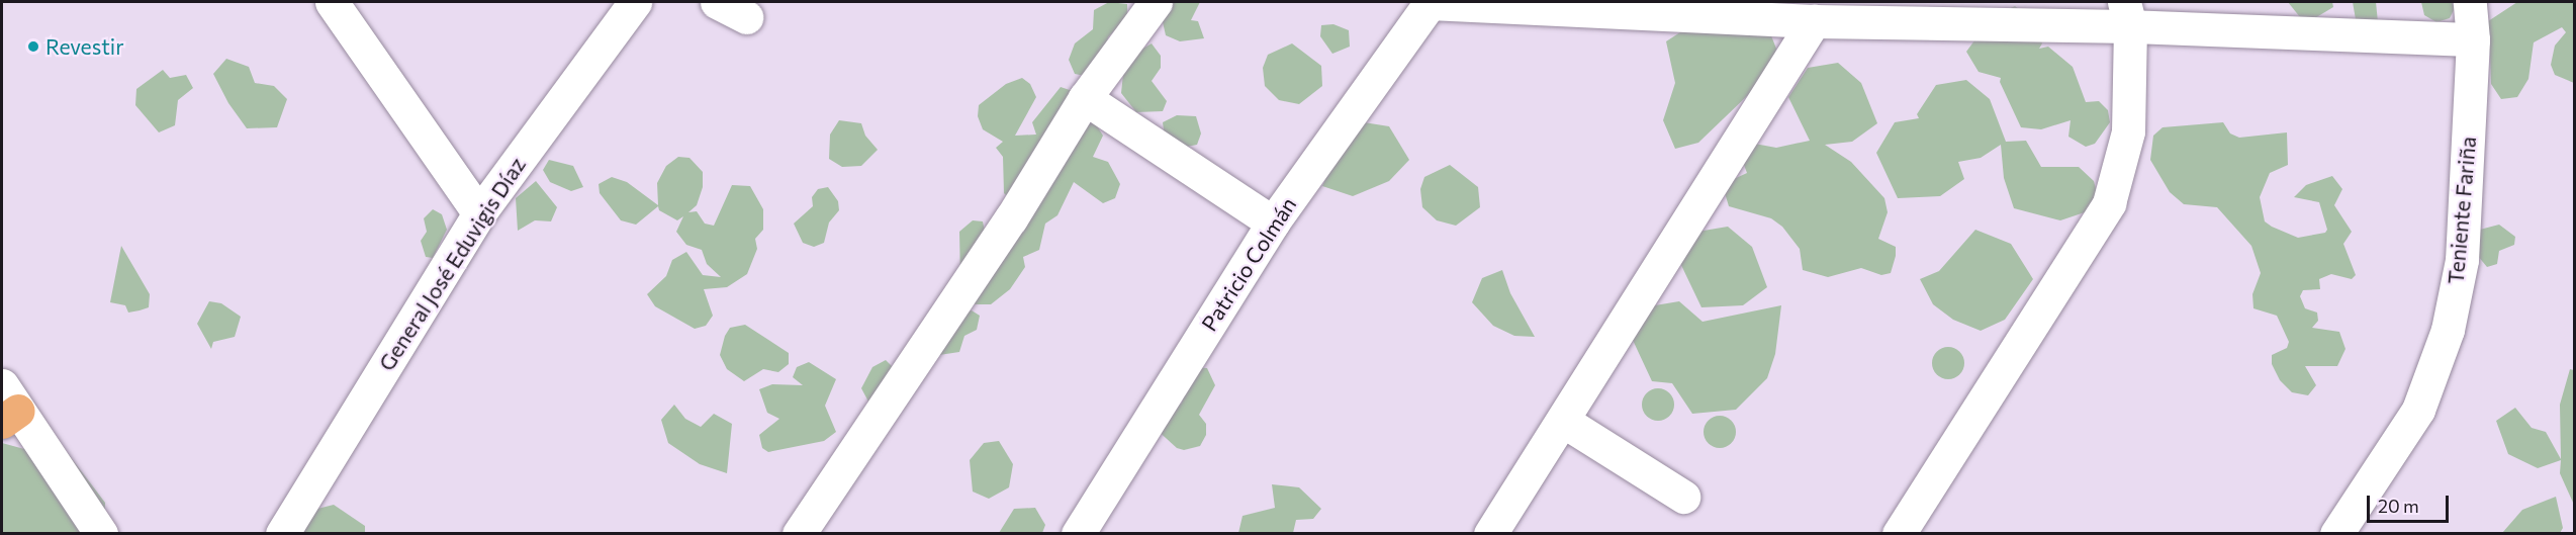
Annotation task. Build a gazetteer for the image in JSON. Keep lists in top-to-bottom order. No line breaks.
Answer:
{"streets":{"street":["Teniente Fariña","General José Eduvigis Díaz","Patricio Colmán"]},"places":["Revestir"],"scale_bar":"20 m"}
